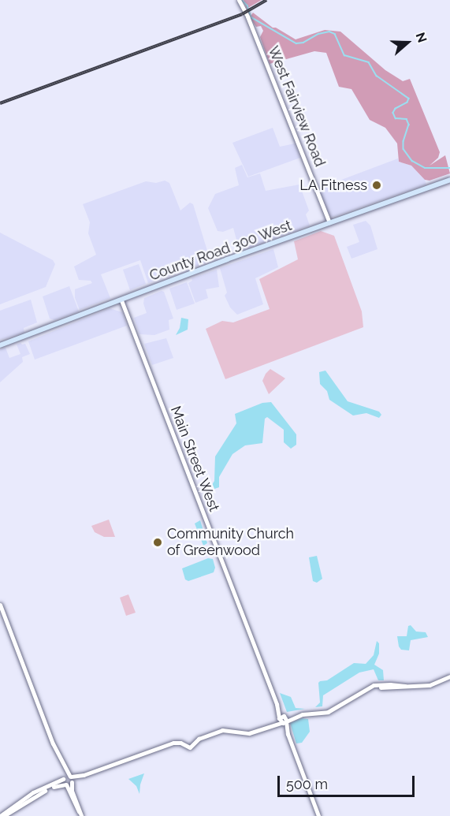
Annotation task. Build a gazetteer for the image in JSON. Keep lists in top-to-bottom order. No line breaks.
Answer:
{"streets":{"main road":["West Fairview Road","County Road 300 West","Main Street West"]},"crossings":[["West Fairview Road","County Road 300 West"],["County Road 300 West","Main Street West"]],"places":["LA Fitness","Community Church of Greenwood"],"scale_bar":"500 m","north":"right"}
